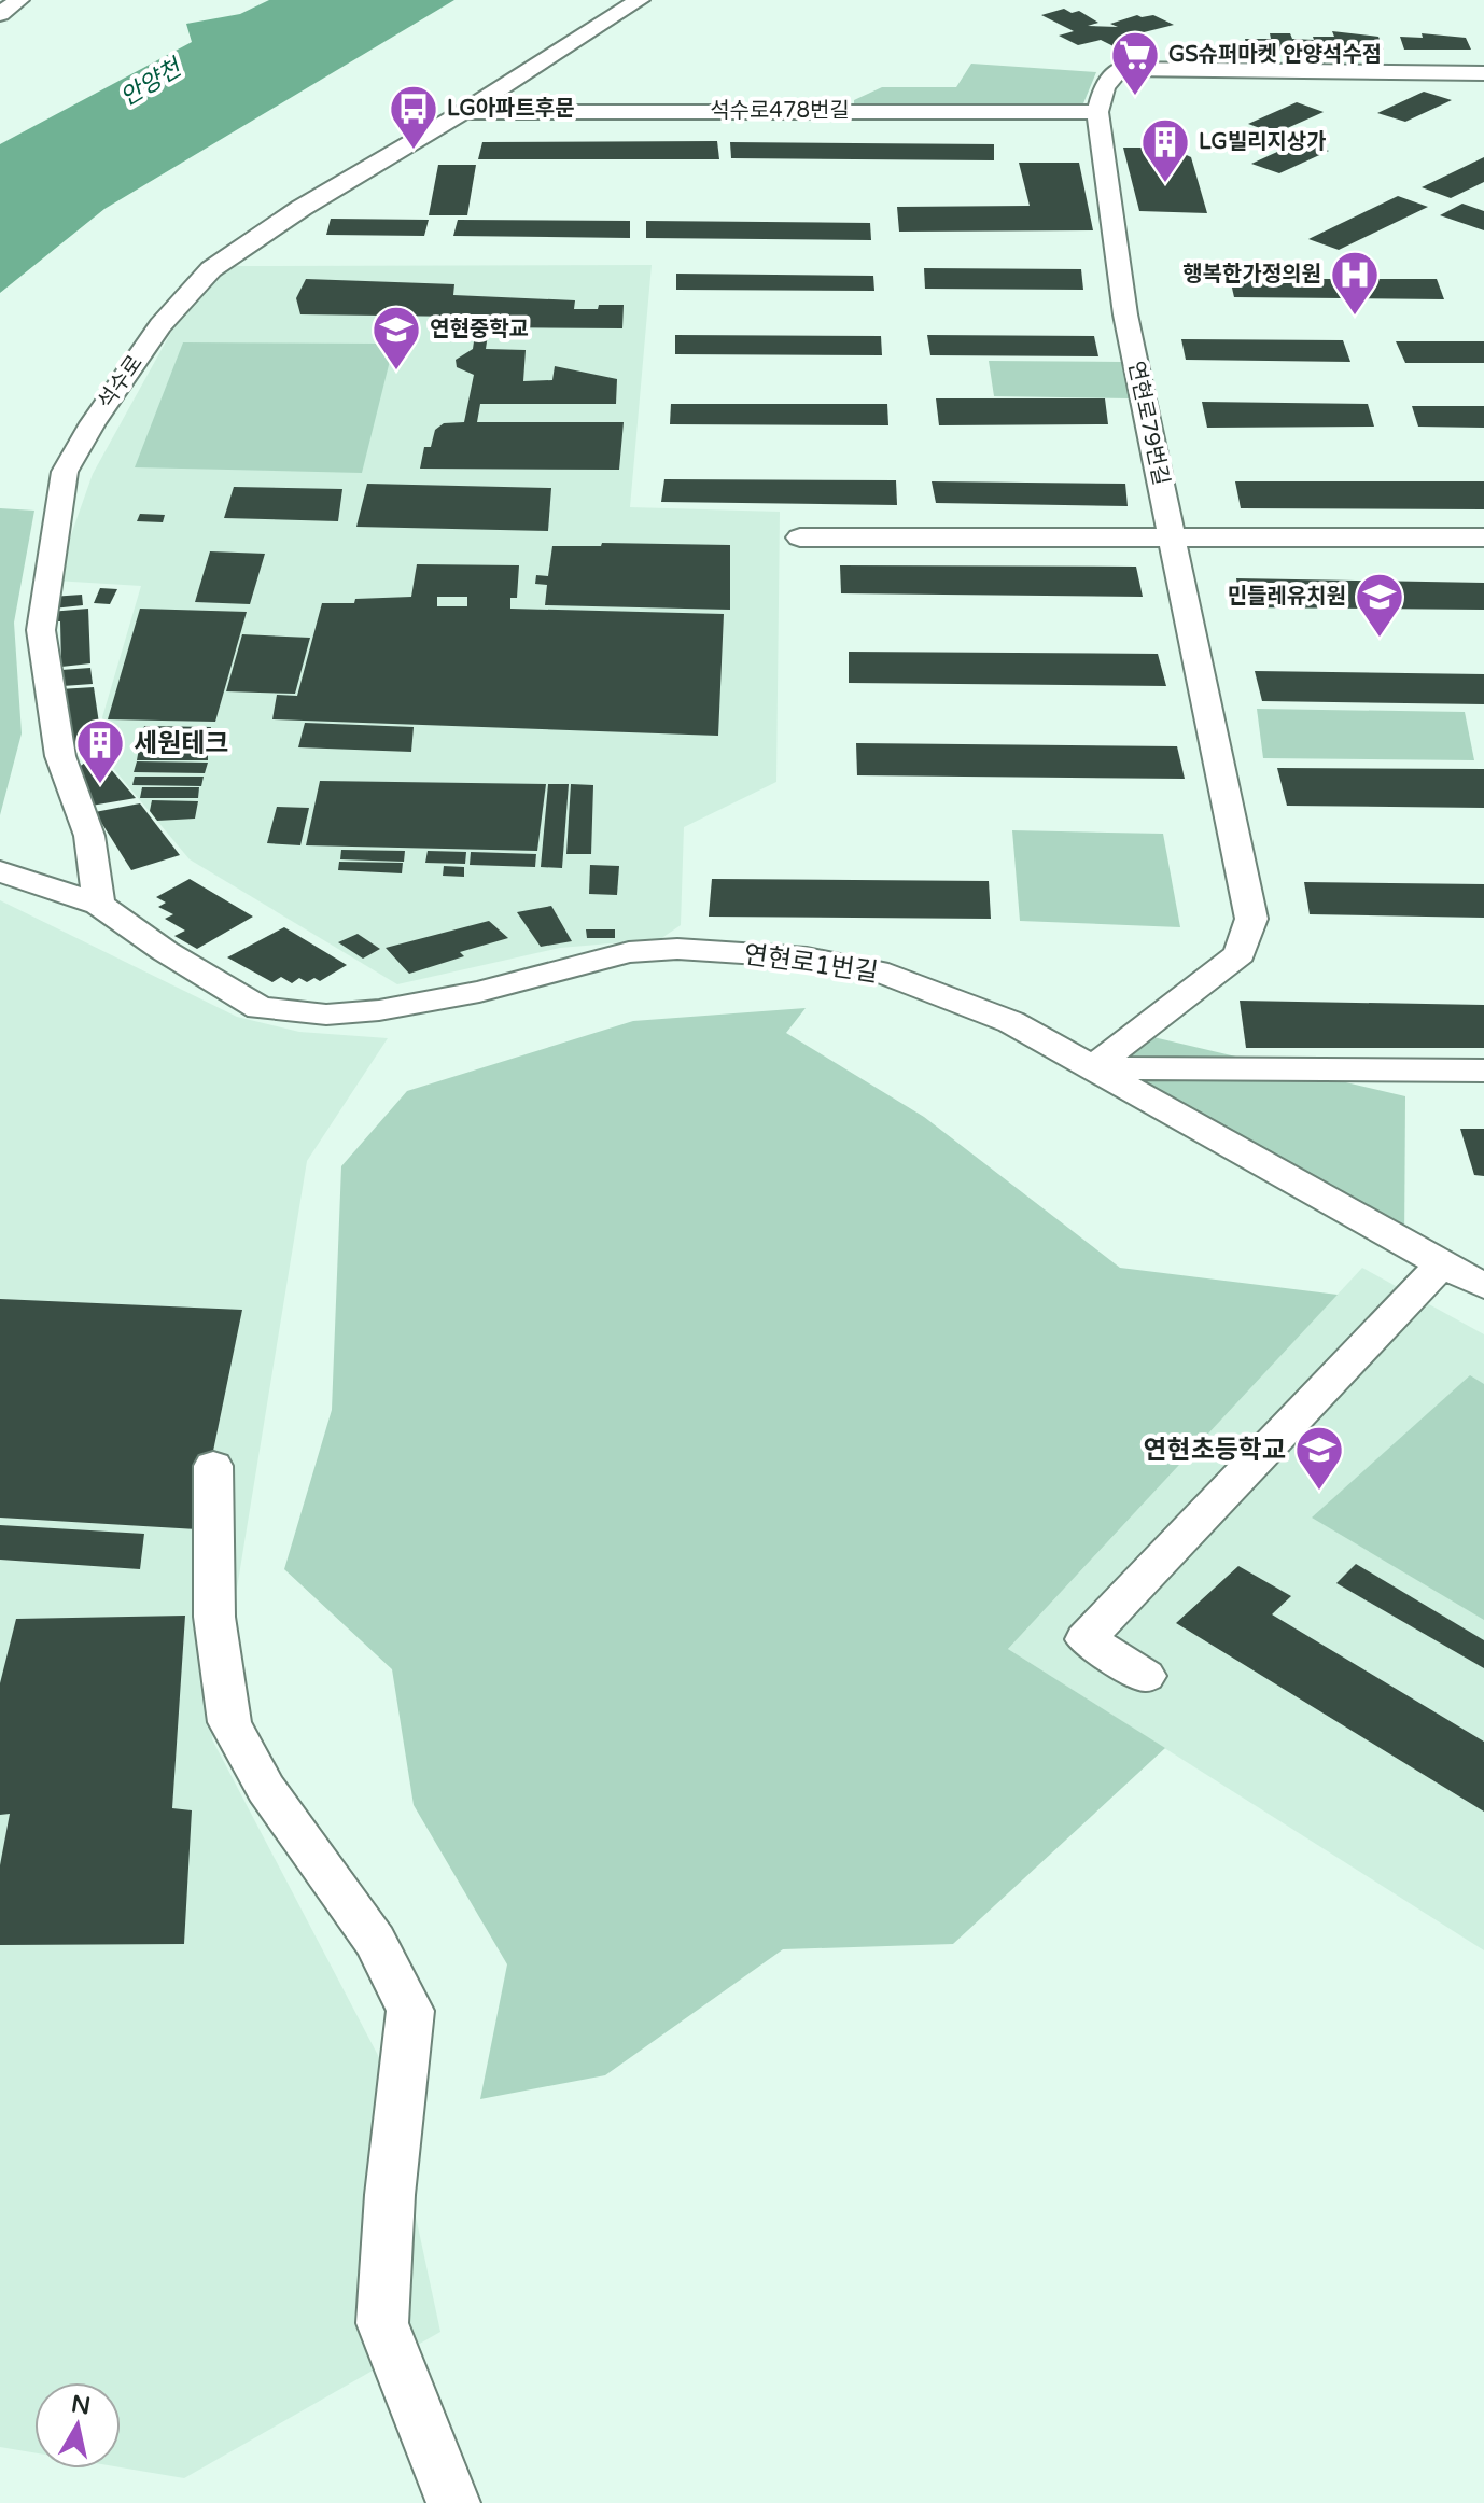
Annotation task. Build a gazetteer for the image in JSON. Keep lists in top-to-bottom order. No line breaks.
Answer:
{"streets":{"street":["석수로478번길","석수로","연현로79번길","연현로1번길"]},"crossings":[["석수로478번길","석수로"],["석수로478번길","연현로79번길"],["석수로","연현로1번길"],["연현로79번길","연현로1번길"]],"water":["안양천"],"places":{"supermarket":["GS슈퍼마켓 안양석수점"],"bus stop":["LG아파트후문"],"building":["LG빌리지상가","세원테크"],"hospital":["행복한가정의원"],"school or university":["연현중학교","민들레유치원","연현초등학교"]},"north":"top"}
